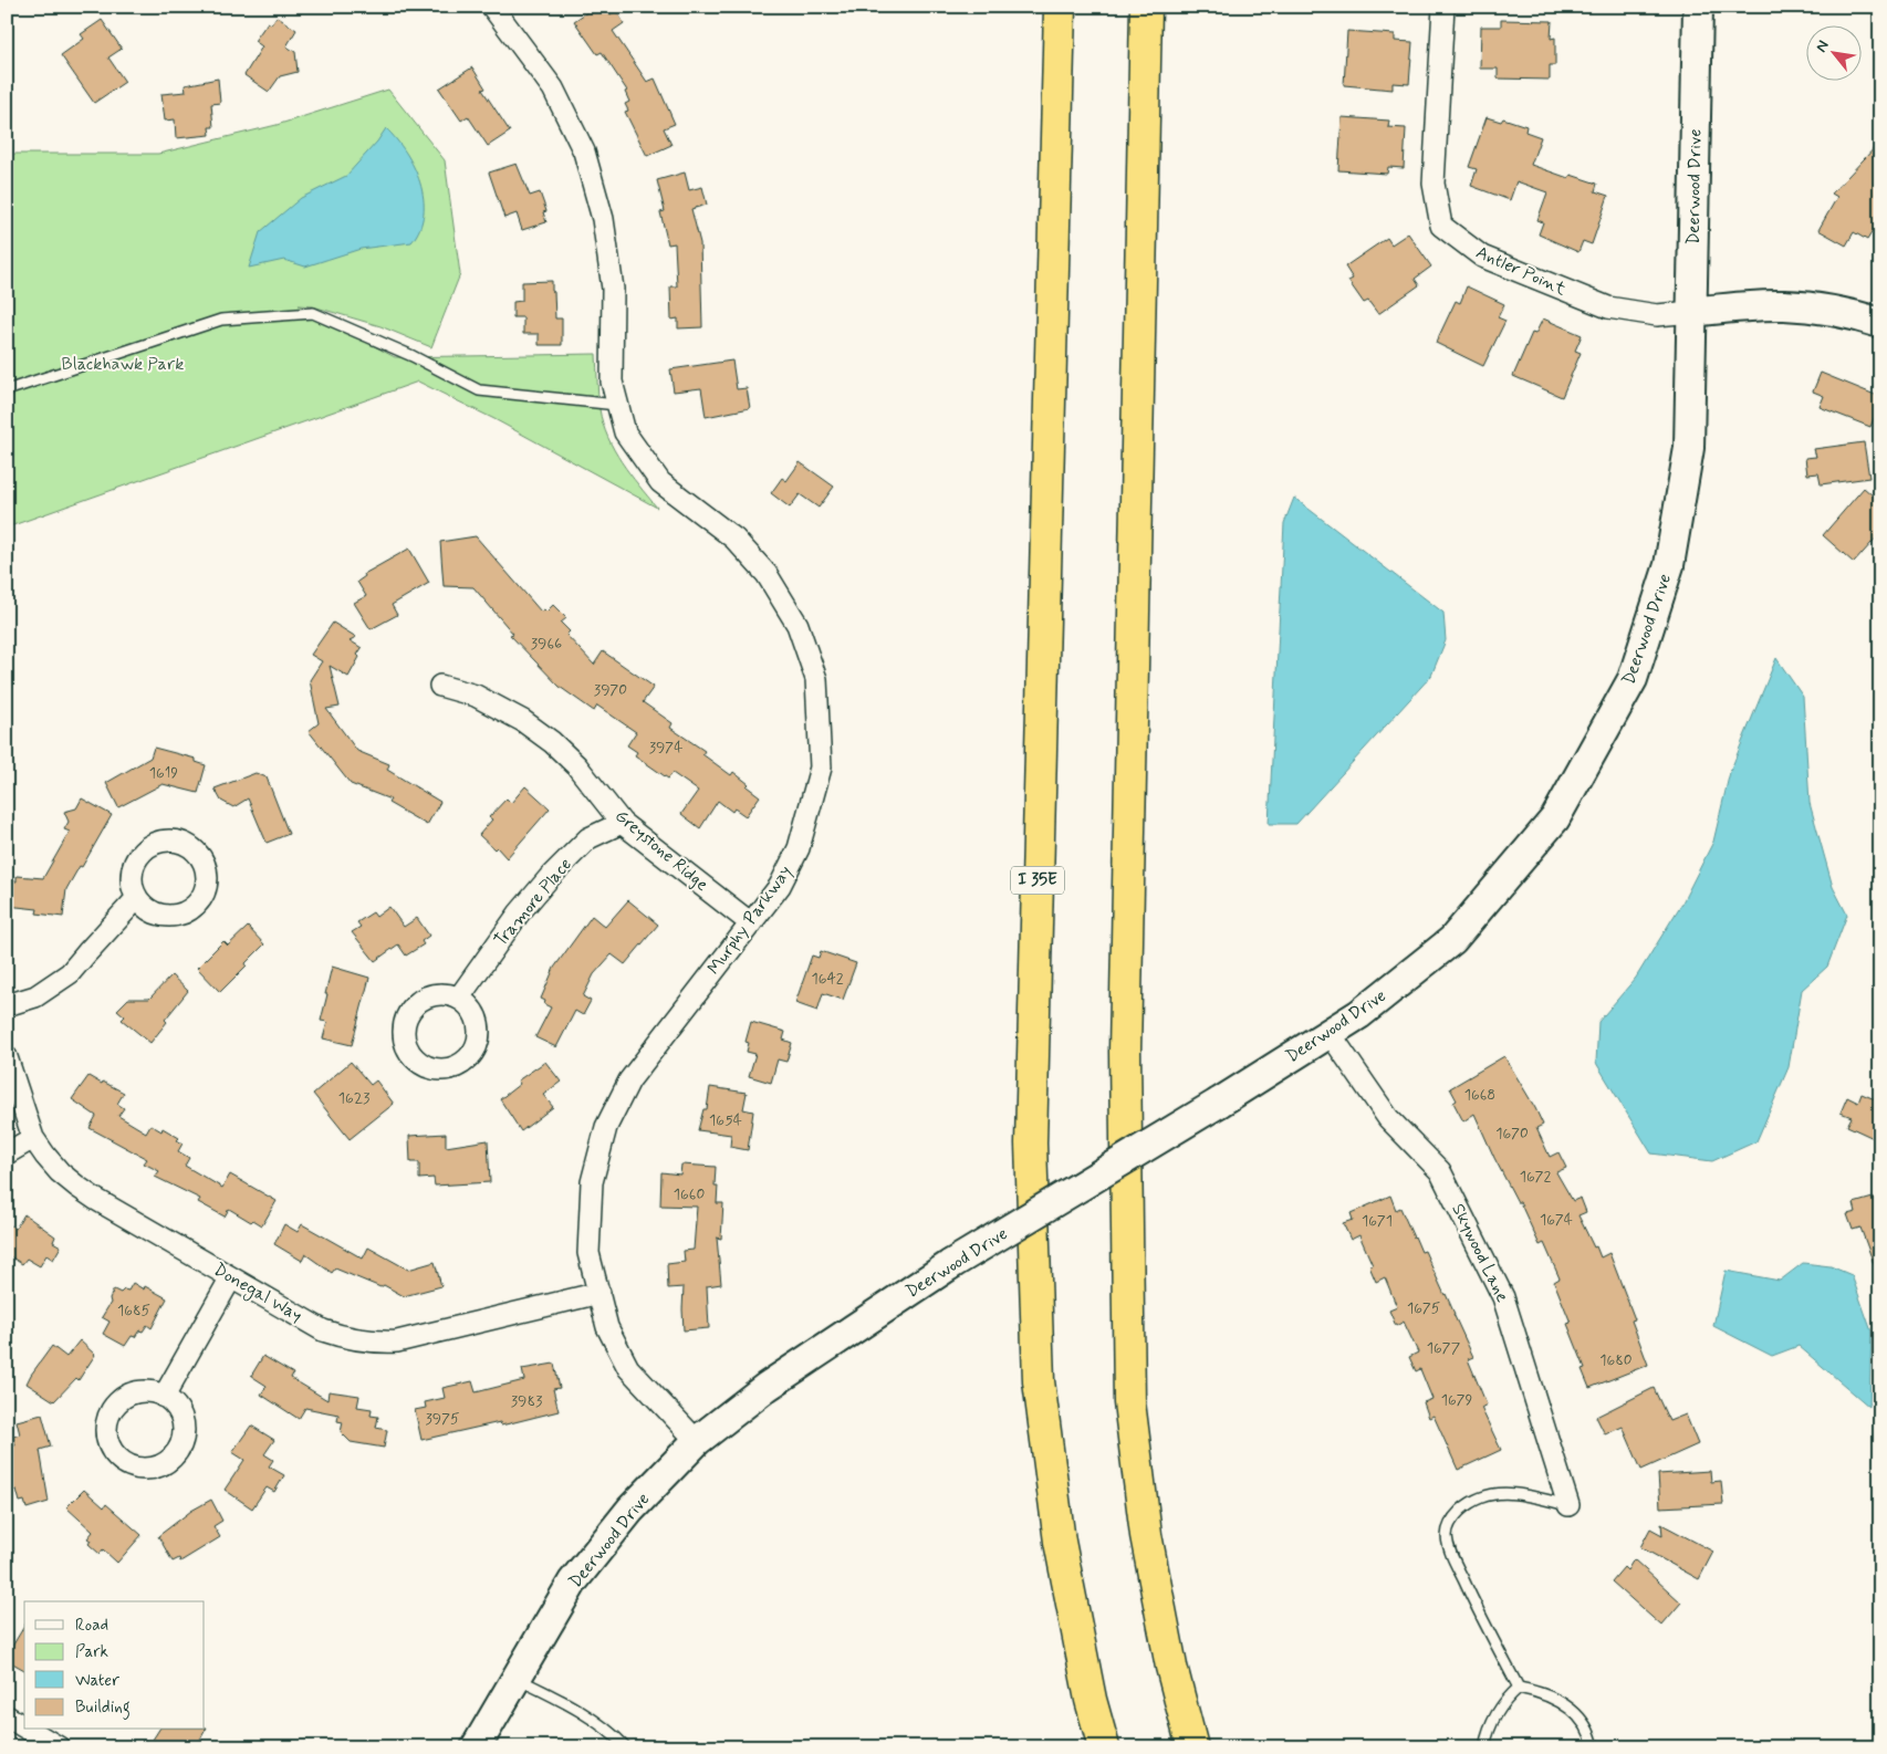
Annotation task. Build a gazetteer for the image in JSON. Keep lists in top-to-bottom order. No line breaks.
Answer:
{"streets":{"highway":["I 35E"],"street":["Deerwood Drive","Antler Point","Greystone Ridge","Tramore Place","Murphy Parkway","Skywood Lane","Donegal Way"]},"crossings":[["Deerwood Drive","Antler Point"],["Deerwood Drive","Murphy Parkway"],["Deerwood Drive","Skywood Lane"],["Greystone Ridge","Tramore Place"],["Greystone Ridge","Murphy Parkway"],["Murphy Parkway","Donegal Way"]],"parks":["Blackhawk Park"],"house_numbers":["3966","3970","3974","1619","1642","1668","1623","1654","1670","1672","1660","1674","1671","1675","1685","1677","1680","1679","3983","3975"],"legend":["Road","Park","Water","Building"],"north":"top left"}
